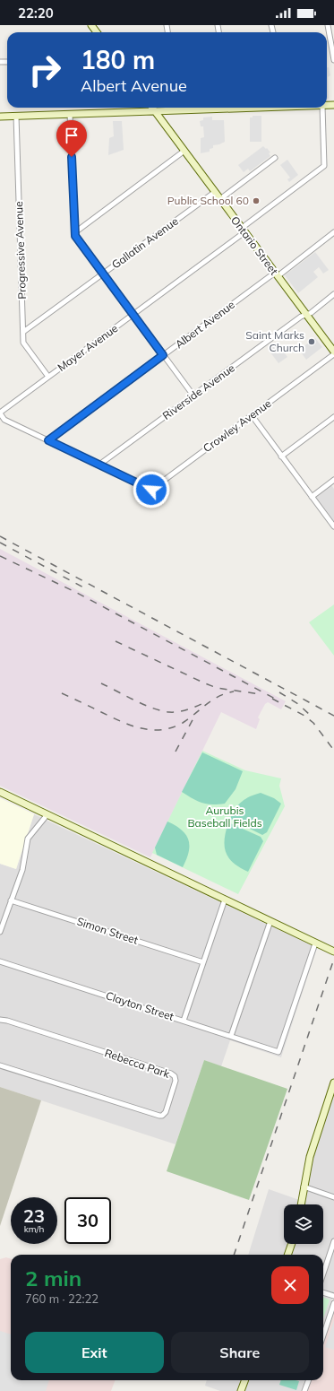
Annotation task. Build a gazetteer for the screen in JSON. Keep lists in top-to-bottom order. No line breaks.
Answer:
{"streets":{"street":["Gallatin Avenue","Ontario Street","Progressive Avenue","Albert Avenue","Mayer Avenue","Riverside Avenue","Crowley Avenue","Simon Street","Clayton Street","Rebecca Park"]},"crossings":[["Gallatin Avenue","Ontario Street"],["Gallatin Avenue","Progressive Avenue"],["Ontario Street","Albert Avenue"],["Ontario Street","Mayer Avenue"],["Ontario Street","Riverside Avenue"],["Ontario Street","Crowley Avenue"],["Progressive Avenue","Mayer Avenue"],["Albert Avenue","Crowley Avenue"],["Mayer Avenue","Crowley Avenue"],["Riverside Avenue","Crowley Avenue"]],"parks":["Aurubis Baseball Fields"],"places":["Public School 60","Saint Marks Church"],"page":{"status":"22:20","turn":["180 m","Albert Avenue"],"speed":"23 km/h","limit":"30","heading":["2 min","760 m · 22:22"],"buttons":["Exit","Share"]}}
